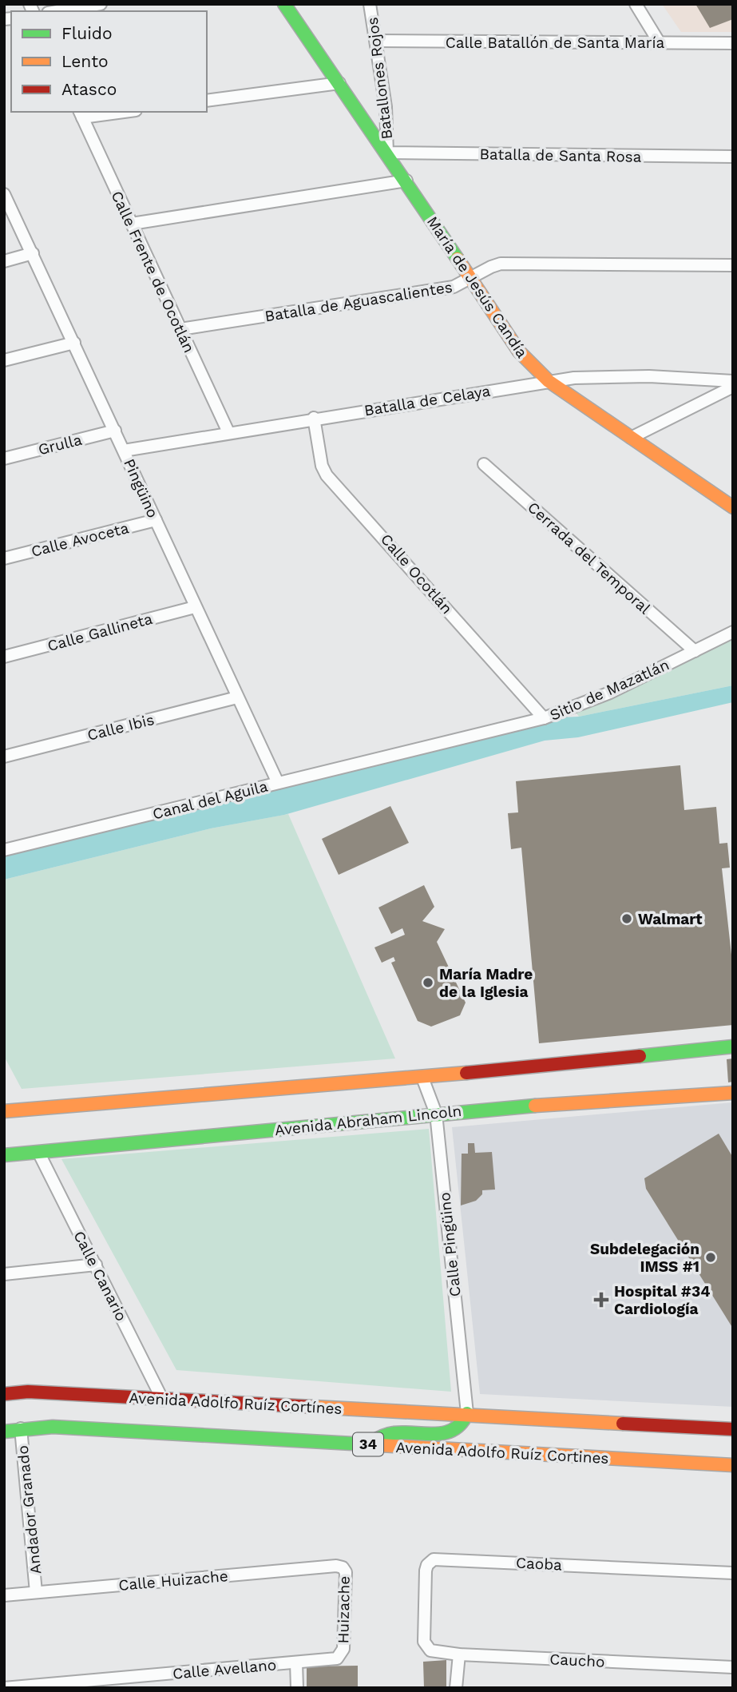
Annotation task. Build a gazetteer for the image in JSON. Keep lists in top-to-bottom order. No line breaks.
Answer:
{"streets":{"main road":["María de Jesús Candía","Avenida Abraham Lincoln","Avenida Adolfo Ruíz Cortínes","34","Avenida Adolfo Ruíz Cortines"],"street":["Calle Batallón de Santa María","Batallones Rojos","Batalla de Santa Rosa","Calle Frente de Ocotlán","Batalla de Aguascalientes","Batalla de Celaya","Grulla","Pingüino","Calle Avoceta","Cerrada del Temporal","Calle Ocotlán","Calle Gallineta","Sitio de Mazatlán","Calle Ibis","Canal del Aguila","Calle Pingüino","Calle Canario","Andador Granado","Caoba","Calle Huizache","Huizache","Caucho","Calle Avellano"]},"crossings":[["Calle Batallón de Santa María","Batallones Rojos"],["Batallones Rojos","Batalla de Santa Rosa"],["Batallones Rojos","María de Jesús Candía"],["Batalla de Santa Rosa","María de Jesús Candía"],["Calle Frente de Ocotlán","Batalla de Aguascalientes"],["Calle Frente de Ocotlán","Batalla de Celaya"],["María de Jesús Candía","Batalla de Aguascalientes"],["María de Jesús Candía","Batalla de Celaya"],["Batalla de Celaya","Pingüino"],["Batalla de Celaya","Calle Ocotlán"],["Grulla","Pingüino"],["Pingüino","Calle Avoceta"],["Pingüino","Calle Gallineta"],["Pingüino","Calle Ibis"],["Pingüino","Canal del Aguila"],["Cerrada del Temporal","Sitio de Mazatlán"],["Calle Ocotlán","Sitio de Mazatlán"],["Sitio de Mazatlán","Canal del Aguila"],["Avenida Abraham Lincoln","Calle Pingüino"],["Avenida Abraham Lincoln","Calle Canario"],["Calle Pingüino","Avenida Adolfo Ruíz Cortínes"],["Calle Pingüino","34"],["Calle Canario","Avenida Adolfo Ruíz Cortínes"],["Avenida Adolfo Ruíz Cortínes","34"],["Avenida Adolfo Ruíz Cortines","Andador Granado"],["Andador Granado","Calle Huizache"],["Caoba","Caucho"],["Calle Huizache","Huizache"],["Huizache","Calle Avellano"]],"places":{"other":["Walmart","María Madre de la Iglesia","Subdelegación IMSS #1"],"health":["Hospital #34 Cardiología"]},"legend":["Fluido","Lento","Atasco"]}
